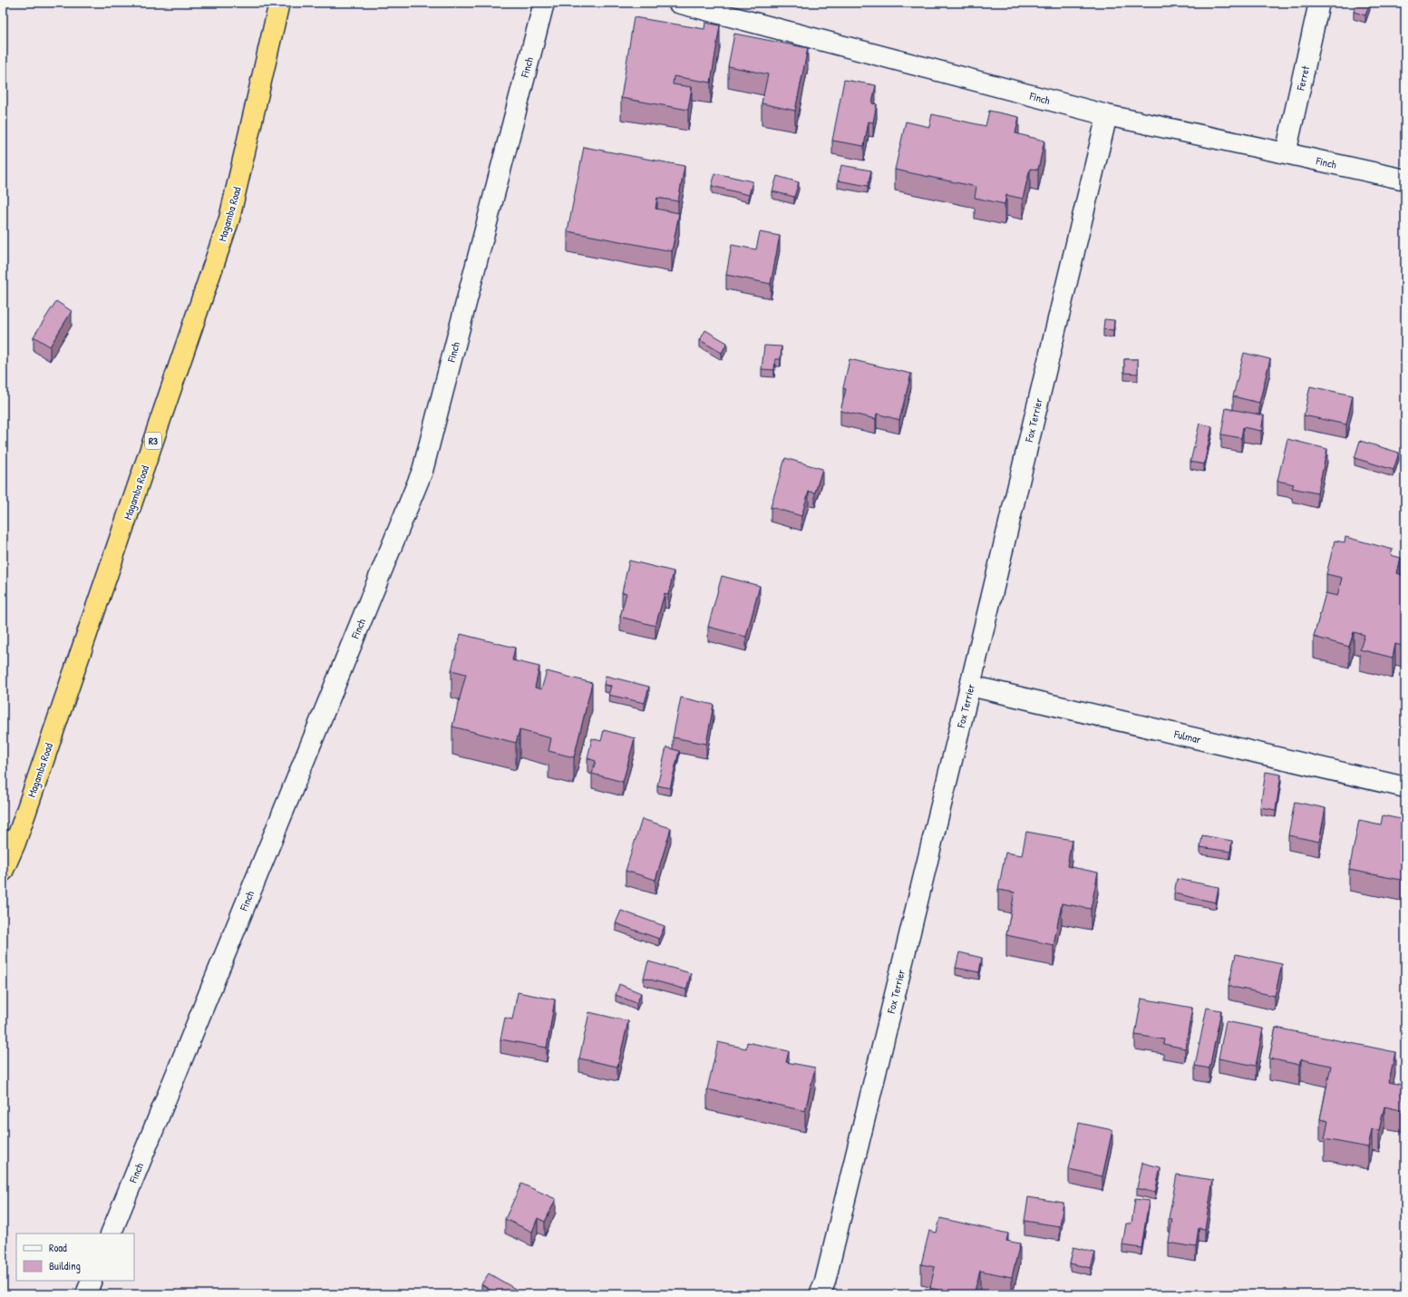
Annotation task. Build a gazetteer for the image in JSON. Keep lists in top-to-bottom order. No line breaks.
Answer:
{"streets":{"highway":["Magamba Road","R3"],"street":["Finch","Ferret","Fox Terrier","Fulmar"]},"crossings":[["Finch","Ferret"],["Finch","Fox Terrier"],["Fox Terrier","Fulmar"]],"legend":["Road","Building"]}
